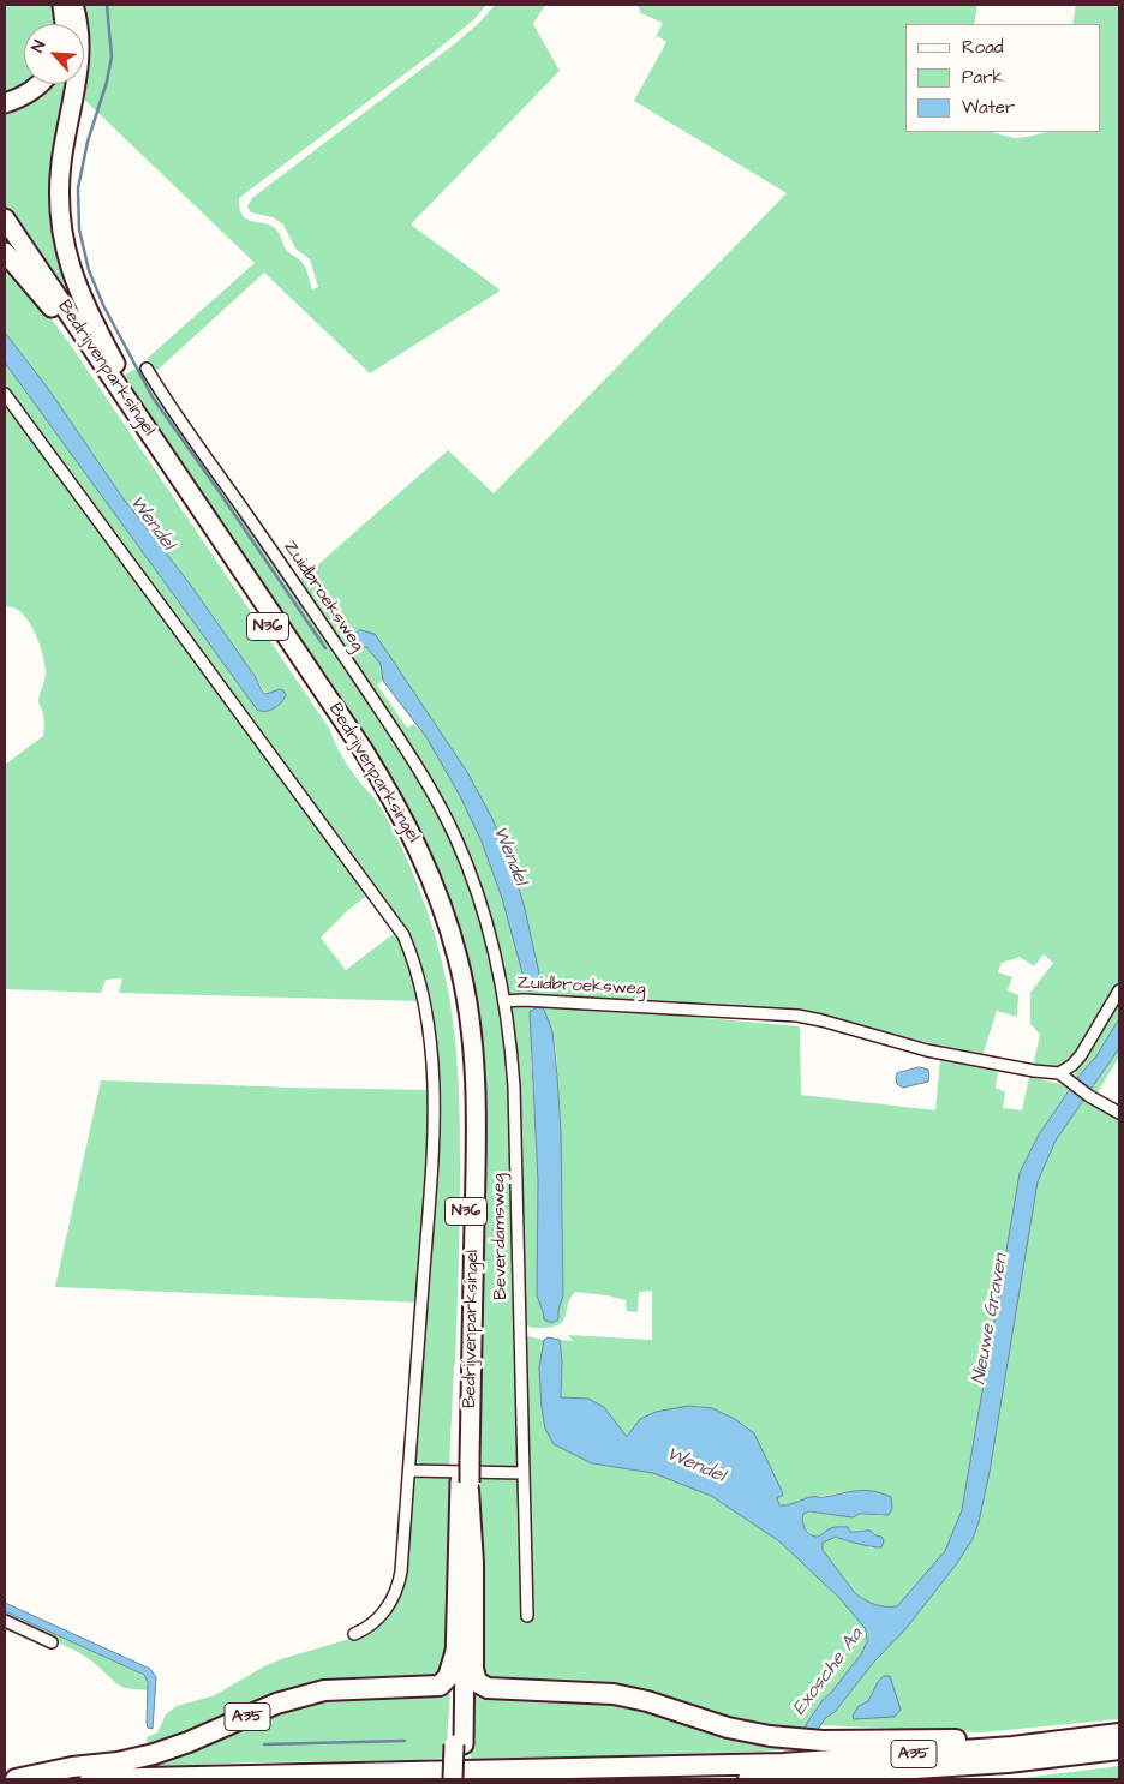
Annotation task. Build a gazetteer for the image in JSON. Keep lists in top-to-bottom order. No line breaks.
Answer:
{"streets":{"highway":["Bedrijvenparksingel","N36","A35"],"street":["Zuidbroeksweg","Beverdamsweg"]},"crossings":[["Bedrijvenparksingel","N36"],["Bedrijvenparksingel","A35"],["Zuidbroeksweg","Beverdamsweg"]],"water":["Wendel","Nieuwe Graven","Exosche Aa"],"legend":["Road","Park","Water"],"north":"top left"}
